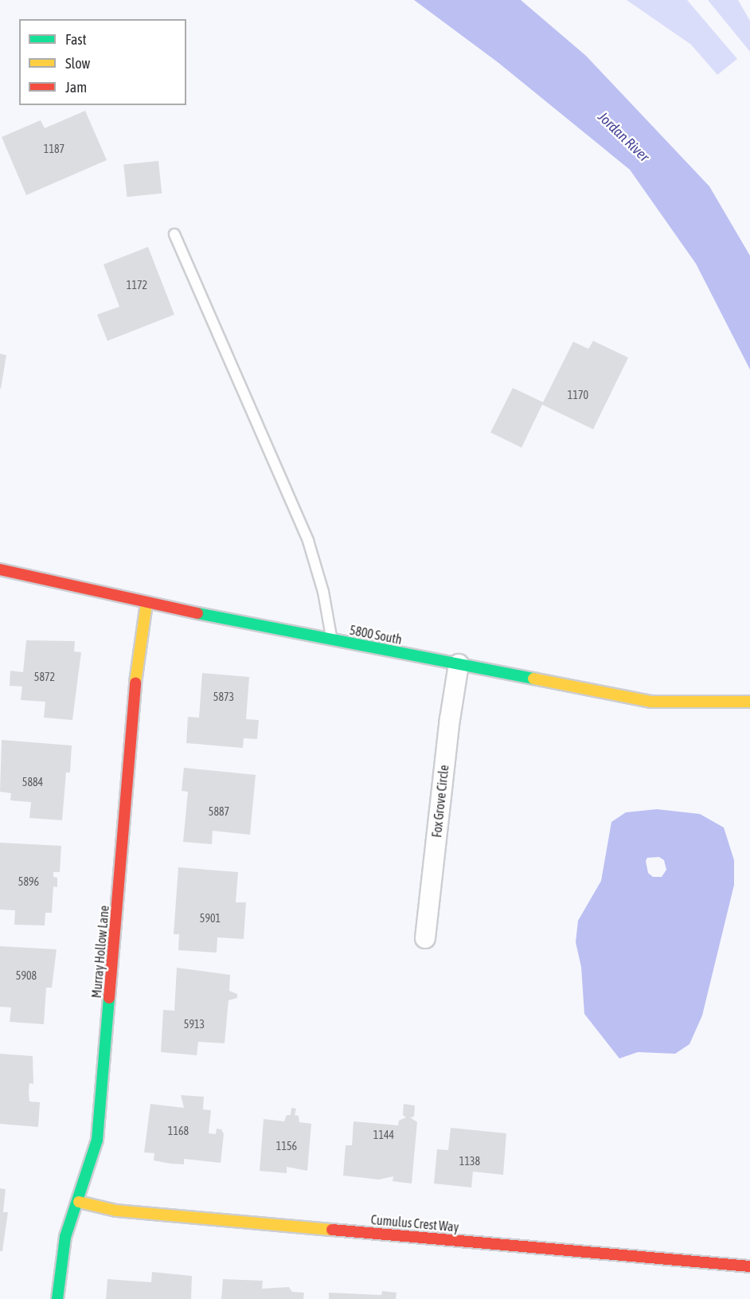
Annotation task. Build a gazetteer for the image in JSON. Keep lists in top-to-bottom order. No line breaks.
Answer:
{"streets":{"street":["5800 South","Fox Grove Circle","Murray Hollow Lane","Cumulus Crest Way"]},"crossings":[["5800 South","Fox Grove Circle"],["5800 South","Murray Hollow Lane"],["Murray Hollow Lane","Cumulus Crest Way"]],"water":["Jordan River"],"house_numbers":["1187","1172","1170","5872","5873","5884","5887","5896","5901","5908","5913","1168","1144","1156","1138"],"legend":["Fast","Slow","Jam"]}
